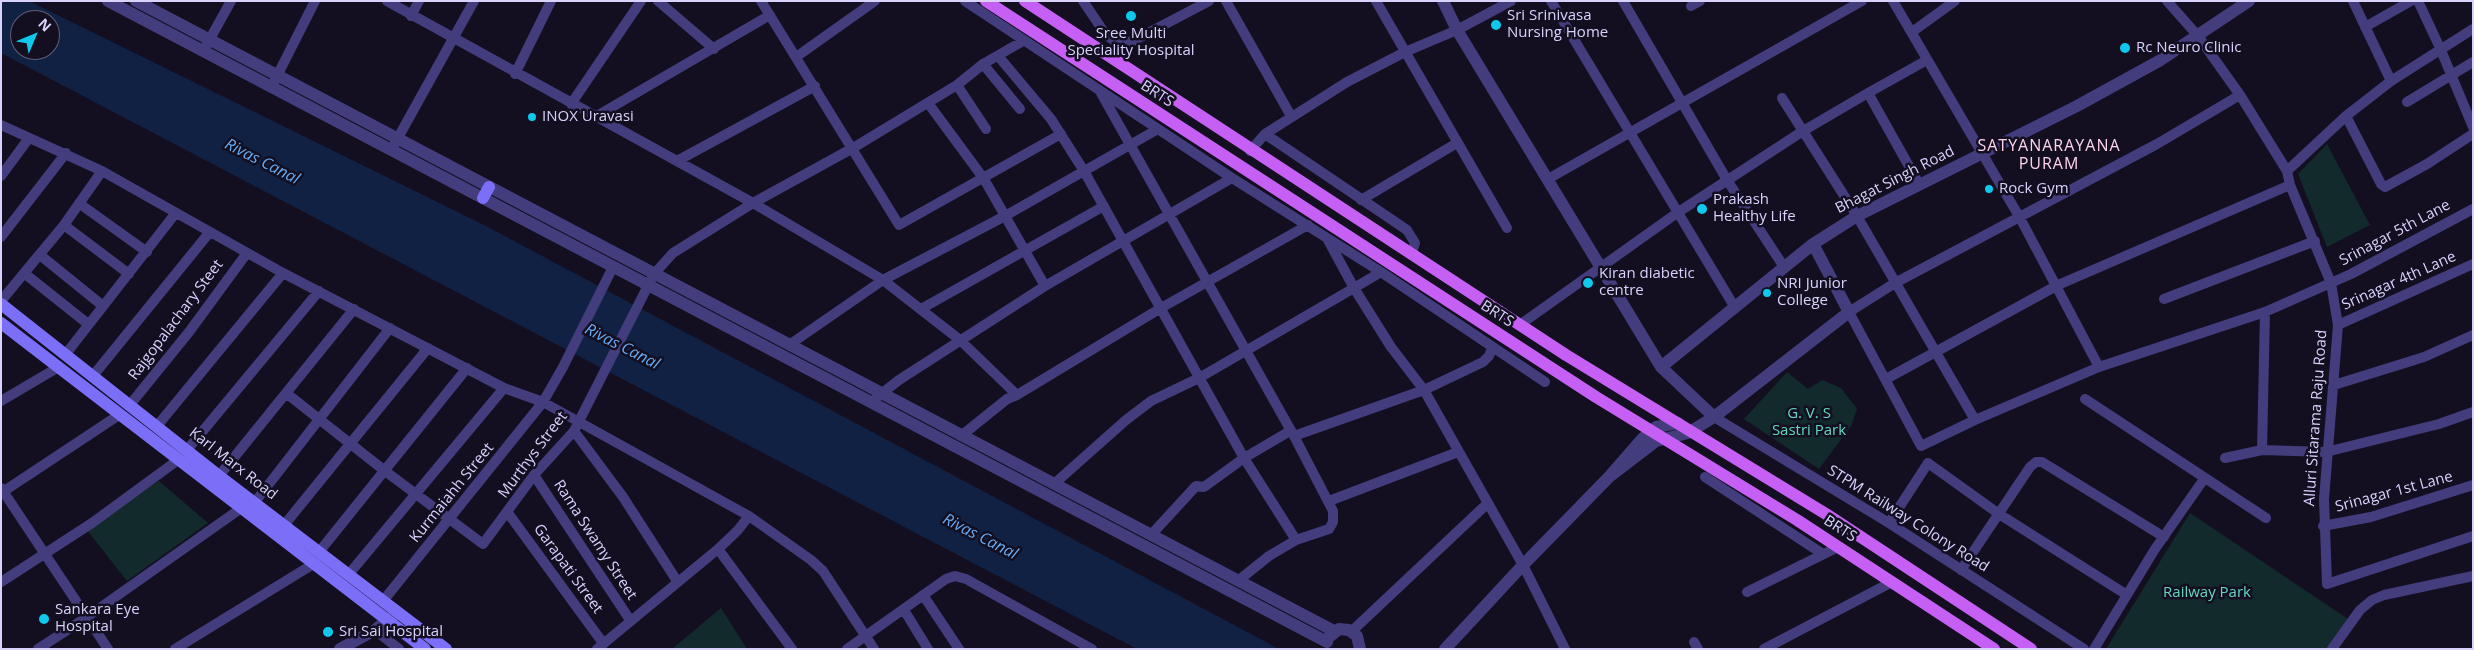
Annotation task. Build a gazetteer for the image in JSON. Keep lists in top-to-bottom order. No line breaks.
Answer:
{"streets":{"main road":["BRTS","Karl Marx Road"],"street":["Bhagat Singh Road","Srinagar 5th Lane","Srinagar 4th Lane","Rajgopalachary Steet","Alluri Sitarama Raju Road","Murthys Street","Srinagar 1st Lane","Kurmaiahh Street","STPM Railway Colony Road","Rama Swamy Street","Garapati Street"]},"crossings":[["Bhagat Singh Road","Alluri Sitarama Raju Road"],["Srinagar 5th Lane","Alluri Sitarama Raju Road"],["Srinagar 4th Lane","Alluri Sitarama Raju Road"],["Rajgopalachary Steet","Karl Marx Road"],["Alluri Sitarama Raju Road","Srinagar 1st Lane"],["Murthys Street","Kurmaiahh Street"],["Murthys Street","Rama Swamy Street"],["Murthys Street","Garapati Street"],["Karl Marx Road","Kurmaiahh Street"]],"districts":["SATYANARAYANA PURAM"],"water":["Rivas Canal"],"parks":["G. V. S Sastri Park","Railway Park"],"places":["Sree Multi Speciality Hospital","Sri Srinivasa Nursing Home","Rc Neuro Clinic","INOX Uravasi","Rock Gym","Prakash Healthy Life","Kiran diabetic centre","NRI Junior College","Sankara Eye Hospital","Sri Sai Hospital"],"north":"top right"}
